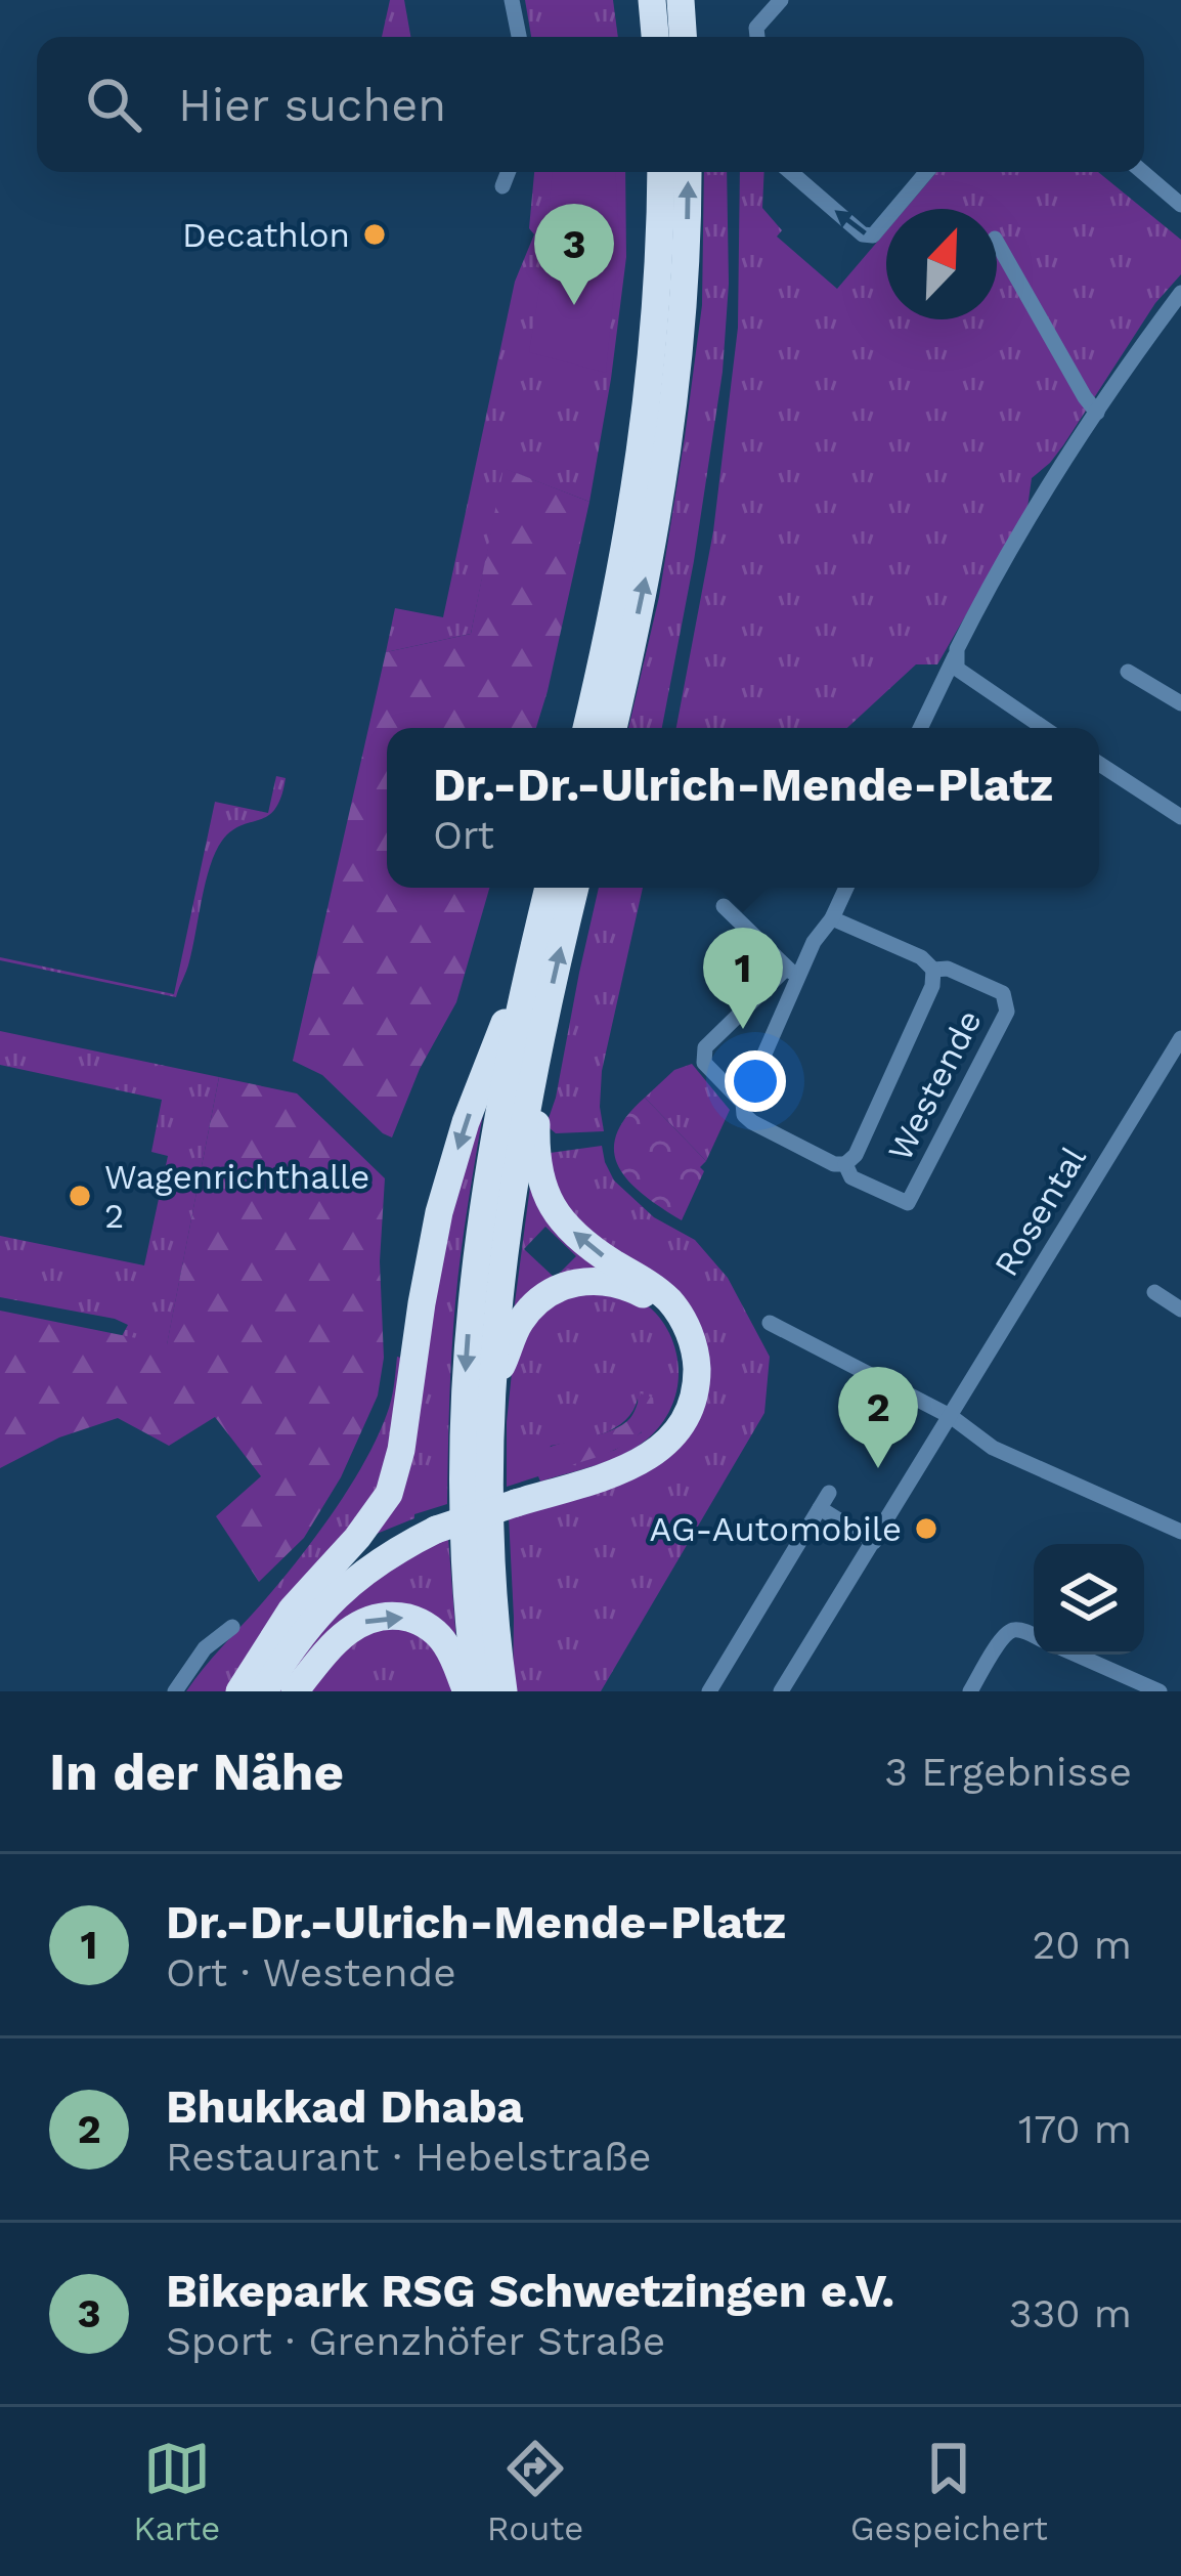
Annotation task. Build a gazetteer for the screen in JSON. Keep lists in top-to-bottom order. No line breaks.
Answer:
{"streets":{"street":["Westende","Rosental"]},"places":["Decathlon","Wagenrichthalle 2","AG-Automobile"],"north":"top right","page":{"search":"Hier suchen","pins":["3","1","2"],"popup":["Dr.-Dr.-Ulrich-Mende-Platz","Ort"],"heading":["In der Nähe","3 Ergebnisse"],"list":[{"mark":"1","name":"Dr.-Dr.-Ulrich-Mende-Platz","note":"Ort · Westende","value":"20 m"},{"mark":"2","name":"Bhukkad Dhaba","note":"Restaurant · Hebelstraße","value":"170 m"},{"mark":"3","name":"Bikepark RSG Schwetzingen e.V.","note":"Sport · Grenzhöfer Straße","value":"330 m"}],"nav":["Karte","Route","Gespeichert"]}}
